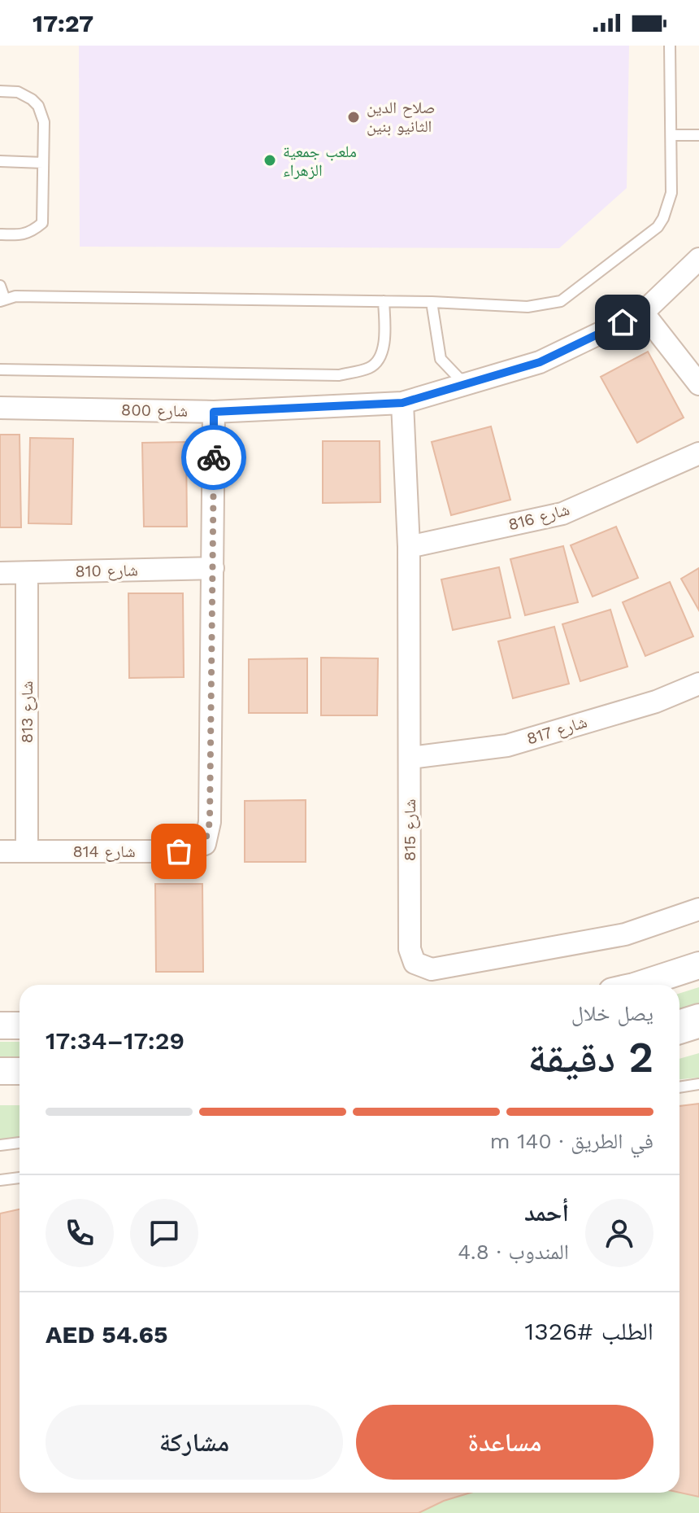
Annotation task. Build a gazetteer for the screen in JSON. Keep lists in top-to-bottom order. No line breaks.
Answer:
{"streets":{"street":["شارع 800","شارع 816","شارع 810","شارع 813","شارع 817","شارع 815","شارع 814"]},"crossings":[["شارع 800","شارع 815"],["شارع 800","شارع 814"],["شارع 816","شارع 815"],["شارع 810","شارع 813"],["شارع 810","شارع 814"],["شارع 813","شارع 814"],["شارع 817","شارع 815"]],"places":["صلاح الدين الثانيو بنين","ملعب جمعية الزهراء"],"page":{"status":"17:27","heading":["2 دقيقة","يصل خلال","17:29–17:34"],"panel":["أحمد","المندوب · 4.8","الطلب #1326","AED 54.65"],"bar":"في الطريق · 140 m","buttons":["مساعدة","مشاركة"]}}
